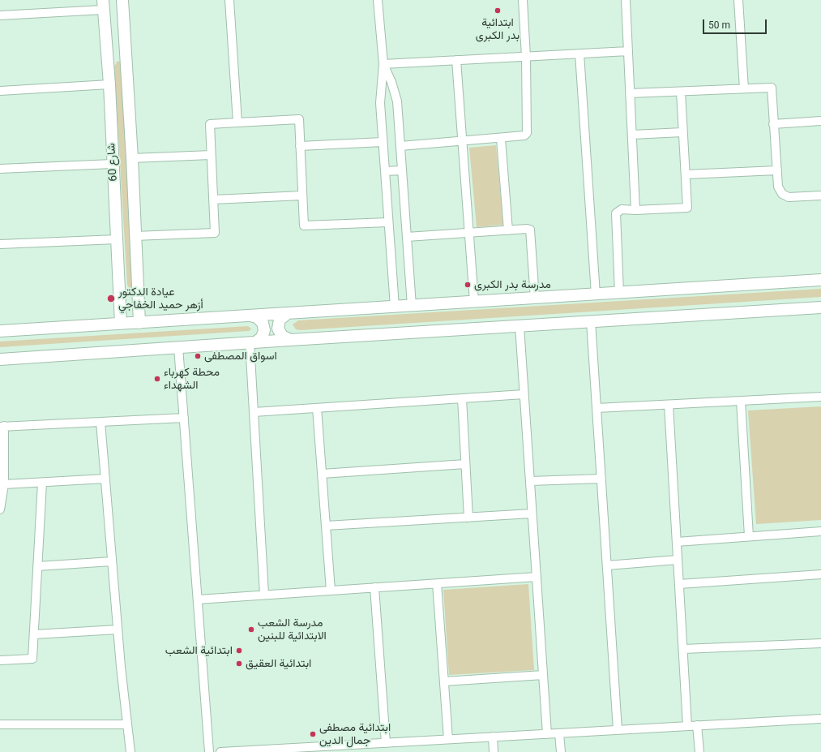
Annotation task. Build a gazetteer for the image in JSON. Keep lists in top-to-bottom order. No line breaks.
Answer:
{"streets":{"main road":["شارع 60"]},"places":["ابتدائية بدر الكبرى","مدرسة بدر الكبرى","عيادة الدكتور أزهر حميد الخفاجي","اسواق المصطفى","محطة كهرباء الشهداء","مدرسة الشعب الابتدائية للبنين","ابتدائية الشعب","ابتدائية العقيق","ابتدائية مصطفى جمال الدين"],"scale_bar":"50 m"}
